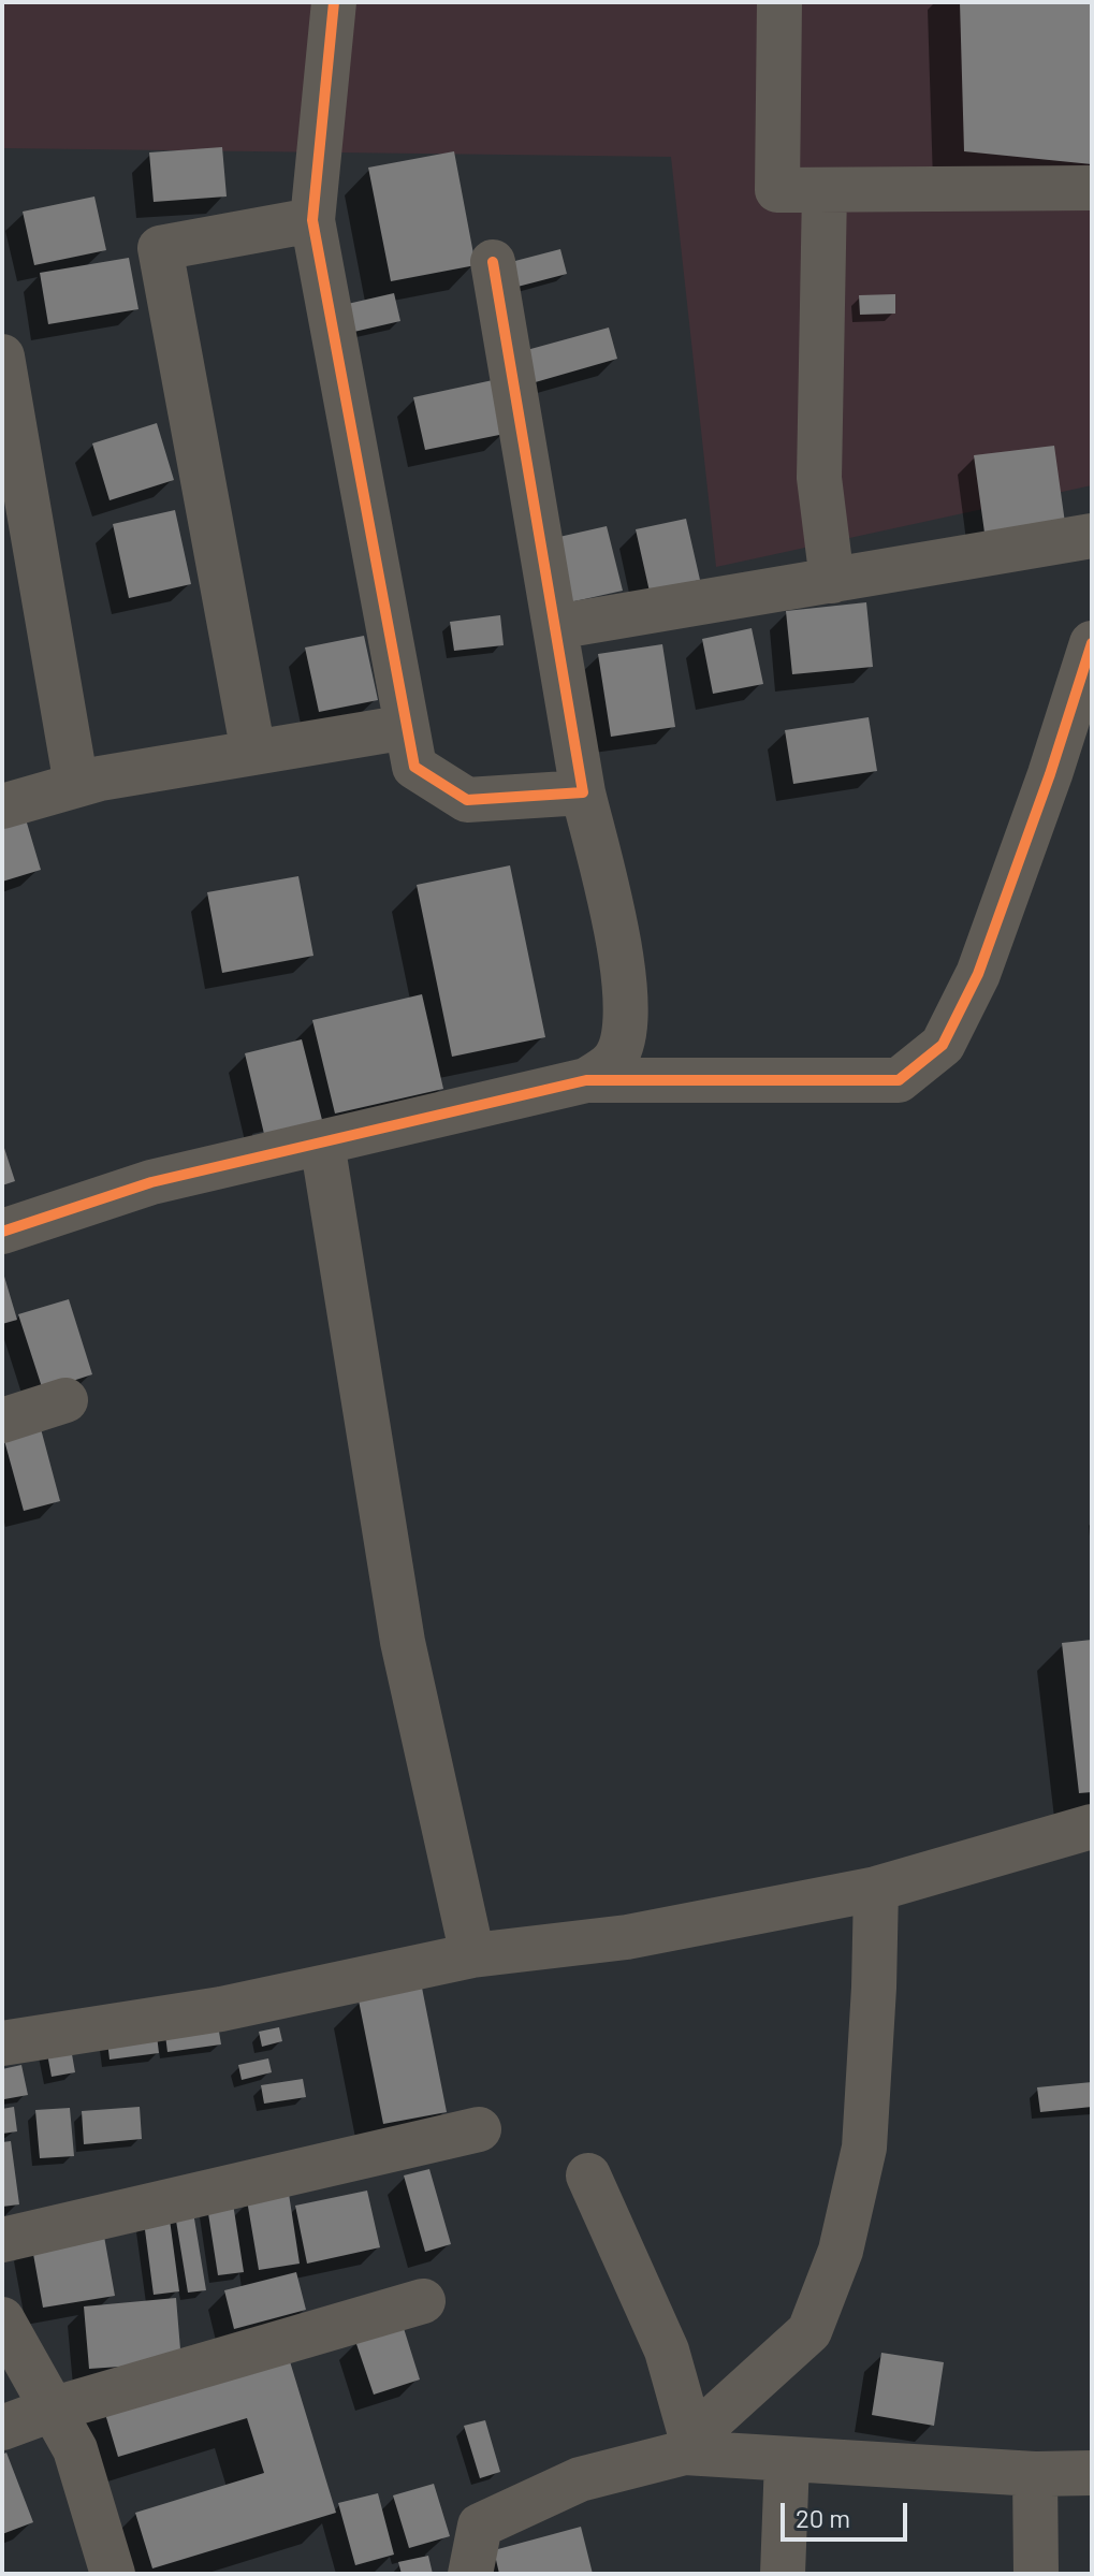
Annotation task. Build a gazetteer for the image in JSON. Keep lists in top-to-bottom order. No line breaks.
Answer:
{"scale_bar":"20 m"}
